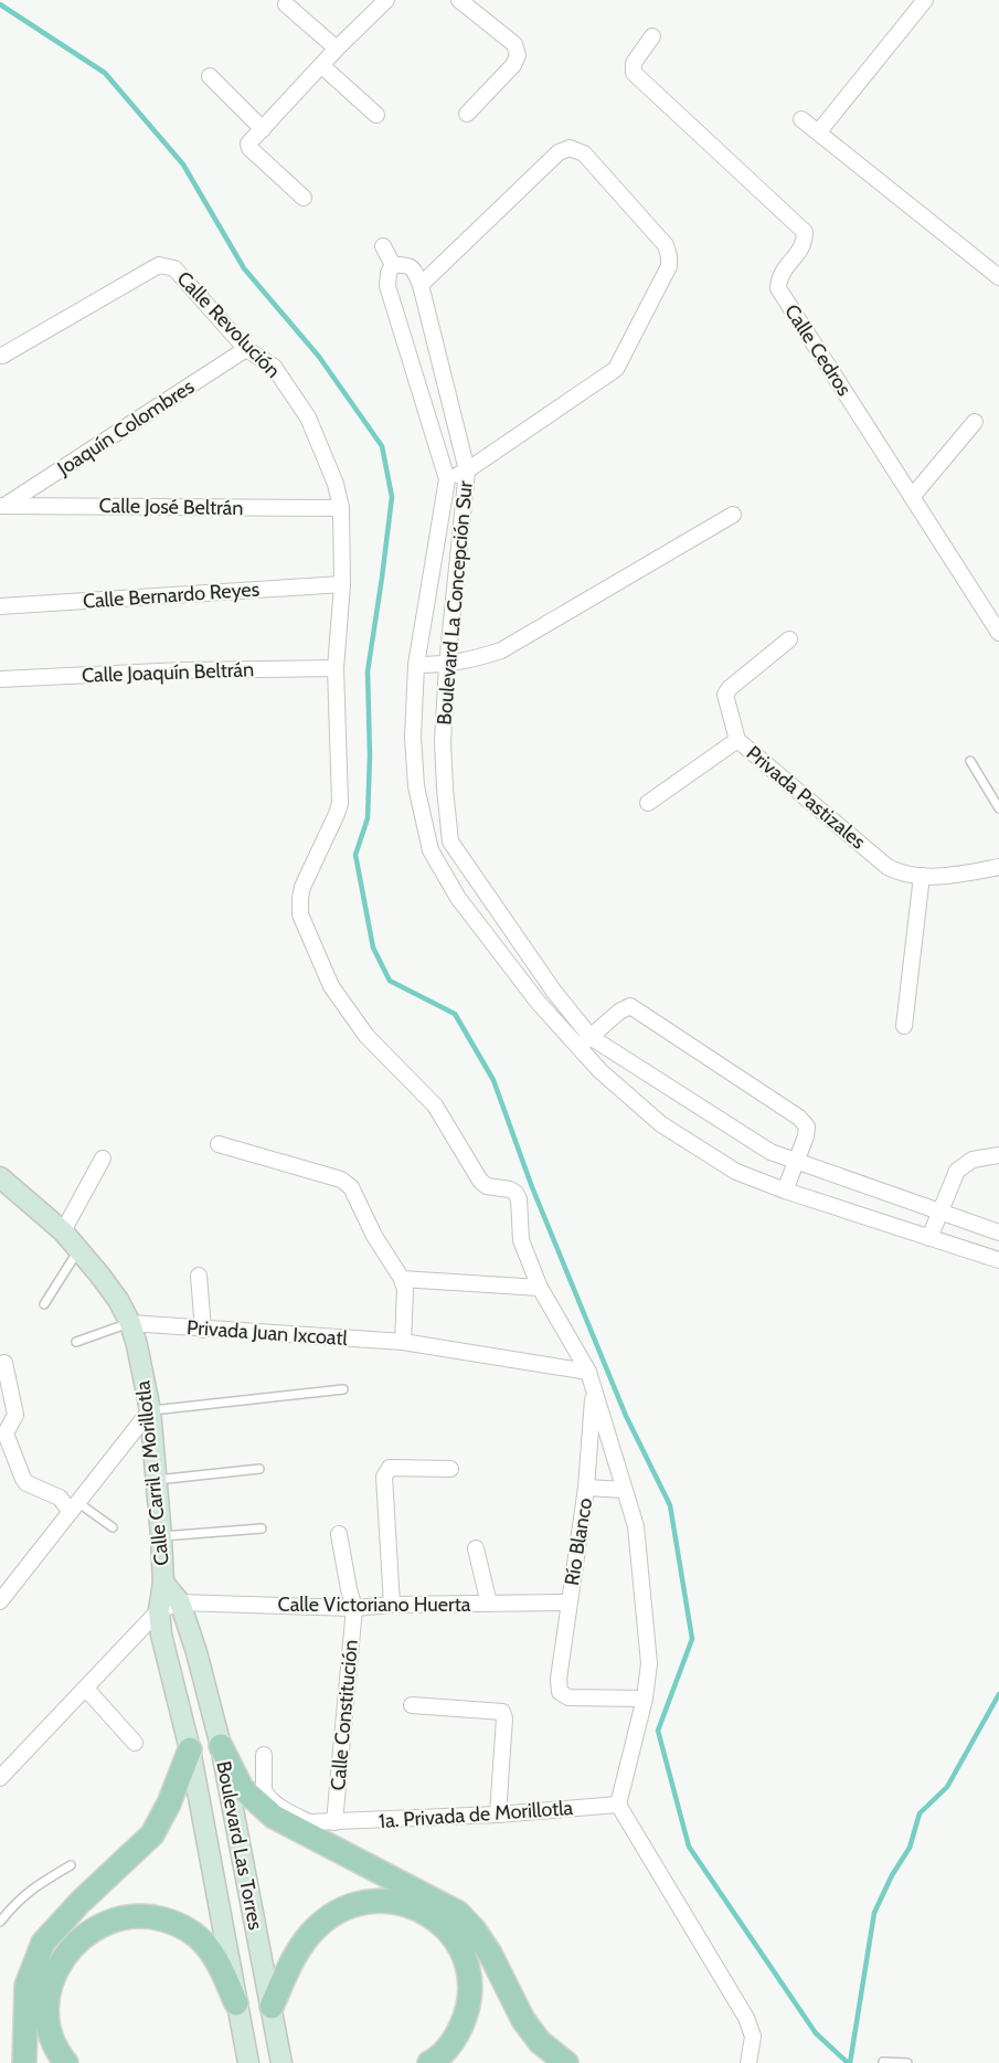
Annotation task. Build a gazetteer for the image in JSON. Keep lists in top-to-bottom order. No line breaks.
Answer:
{"streets":{"street":["Calle Revolución","Calle Cedros","Joaquín Colombres","Calle José Beltrán","Calle Bernardo Reyes","Boulevard La Concepción Sur","Calle Joaquín Beltrán","Privada Pastizales","Privada Juan Ixcoatl","Calle Carril a Morillotla","Río Blanco","Calle Victoriano Huerta","Calle Constitución","1a. Privada de Morillotla","Boulevard Las Torres"]},"crossings":[["Calle Revolución","Joaquín Colombres"],["Calle Revolución","Calle José Beltrán"],["Calle Revolución","Calle Bernardo Reyes"],["Calle Revolución","Calle Joaquín Beltrán"],["Joaquín Colombres","Calle José Beltrán"],["Privada Juan Ixcoatl","Calle Carril a Morillotla"],["Calle Carril a Morillotla","Calle Victoriano Huerta"],["Calle Carril a Morillotla","Boulevard Las Torres"],["Río Blanco","Calle Victoriano Huerta"],["Calle Victoriano Huerta","Calle Constitución"],["Calle Constitución","1a. Privada de Morillotla"]]}
